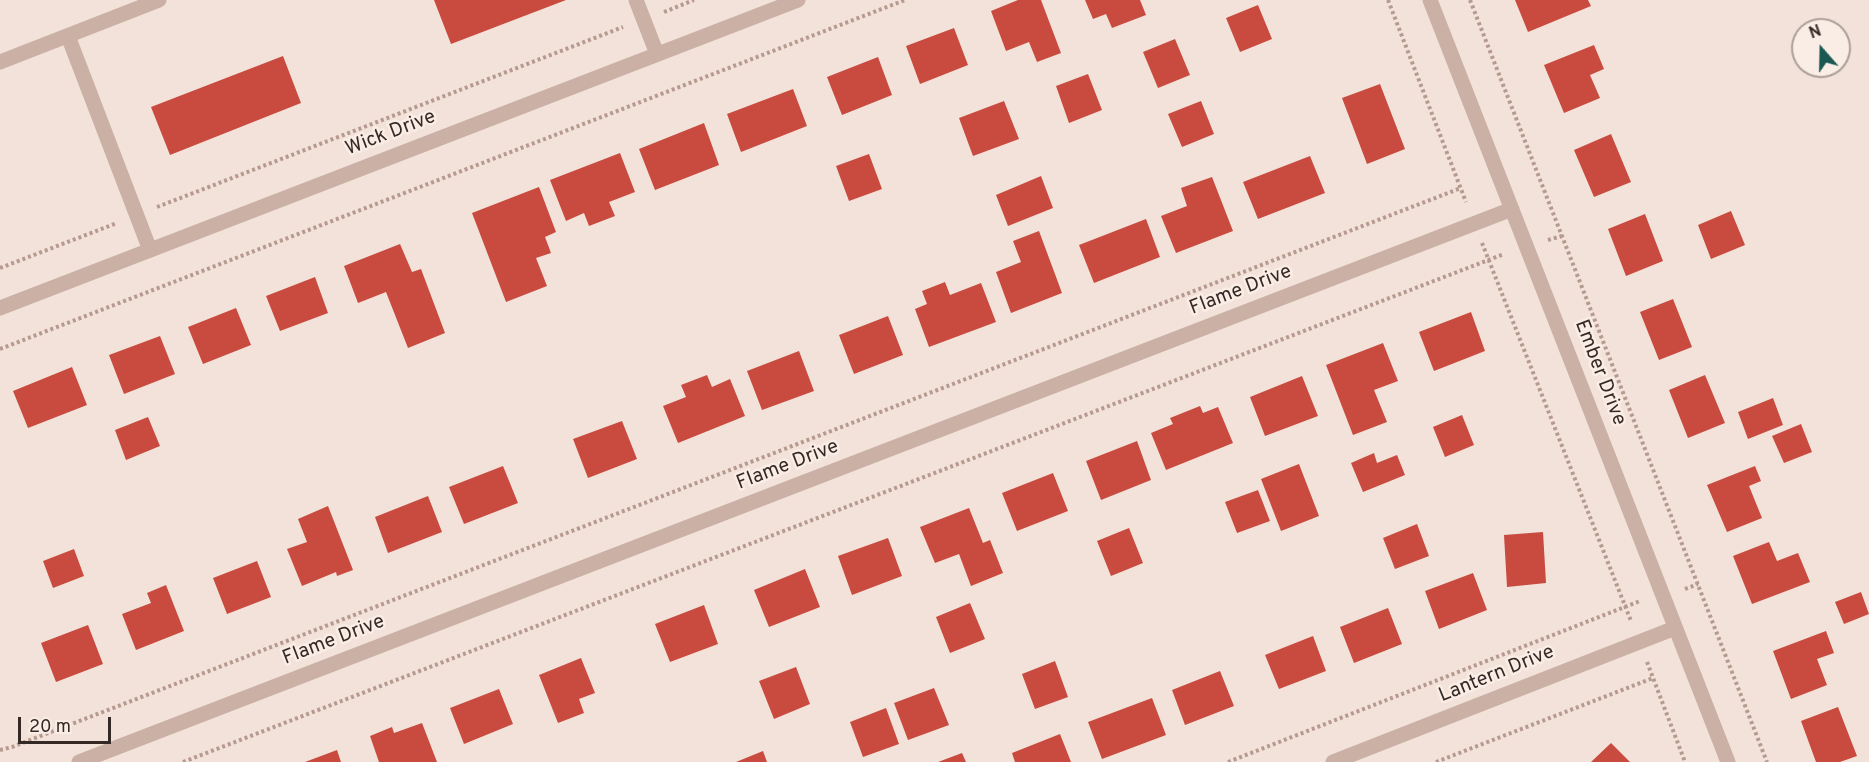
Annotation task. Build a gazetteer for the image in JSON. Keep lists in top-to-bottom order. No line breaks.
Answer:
{"streets":{"street":["Wick Drive","Flame Drive","Ember Drive","Lantern Drive"]},"crossings":[["Flame Drive","Ember Drive"],["Ember Drive","Lantern Drive"]],"scale_bar":"20 m","north":"top"}
